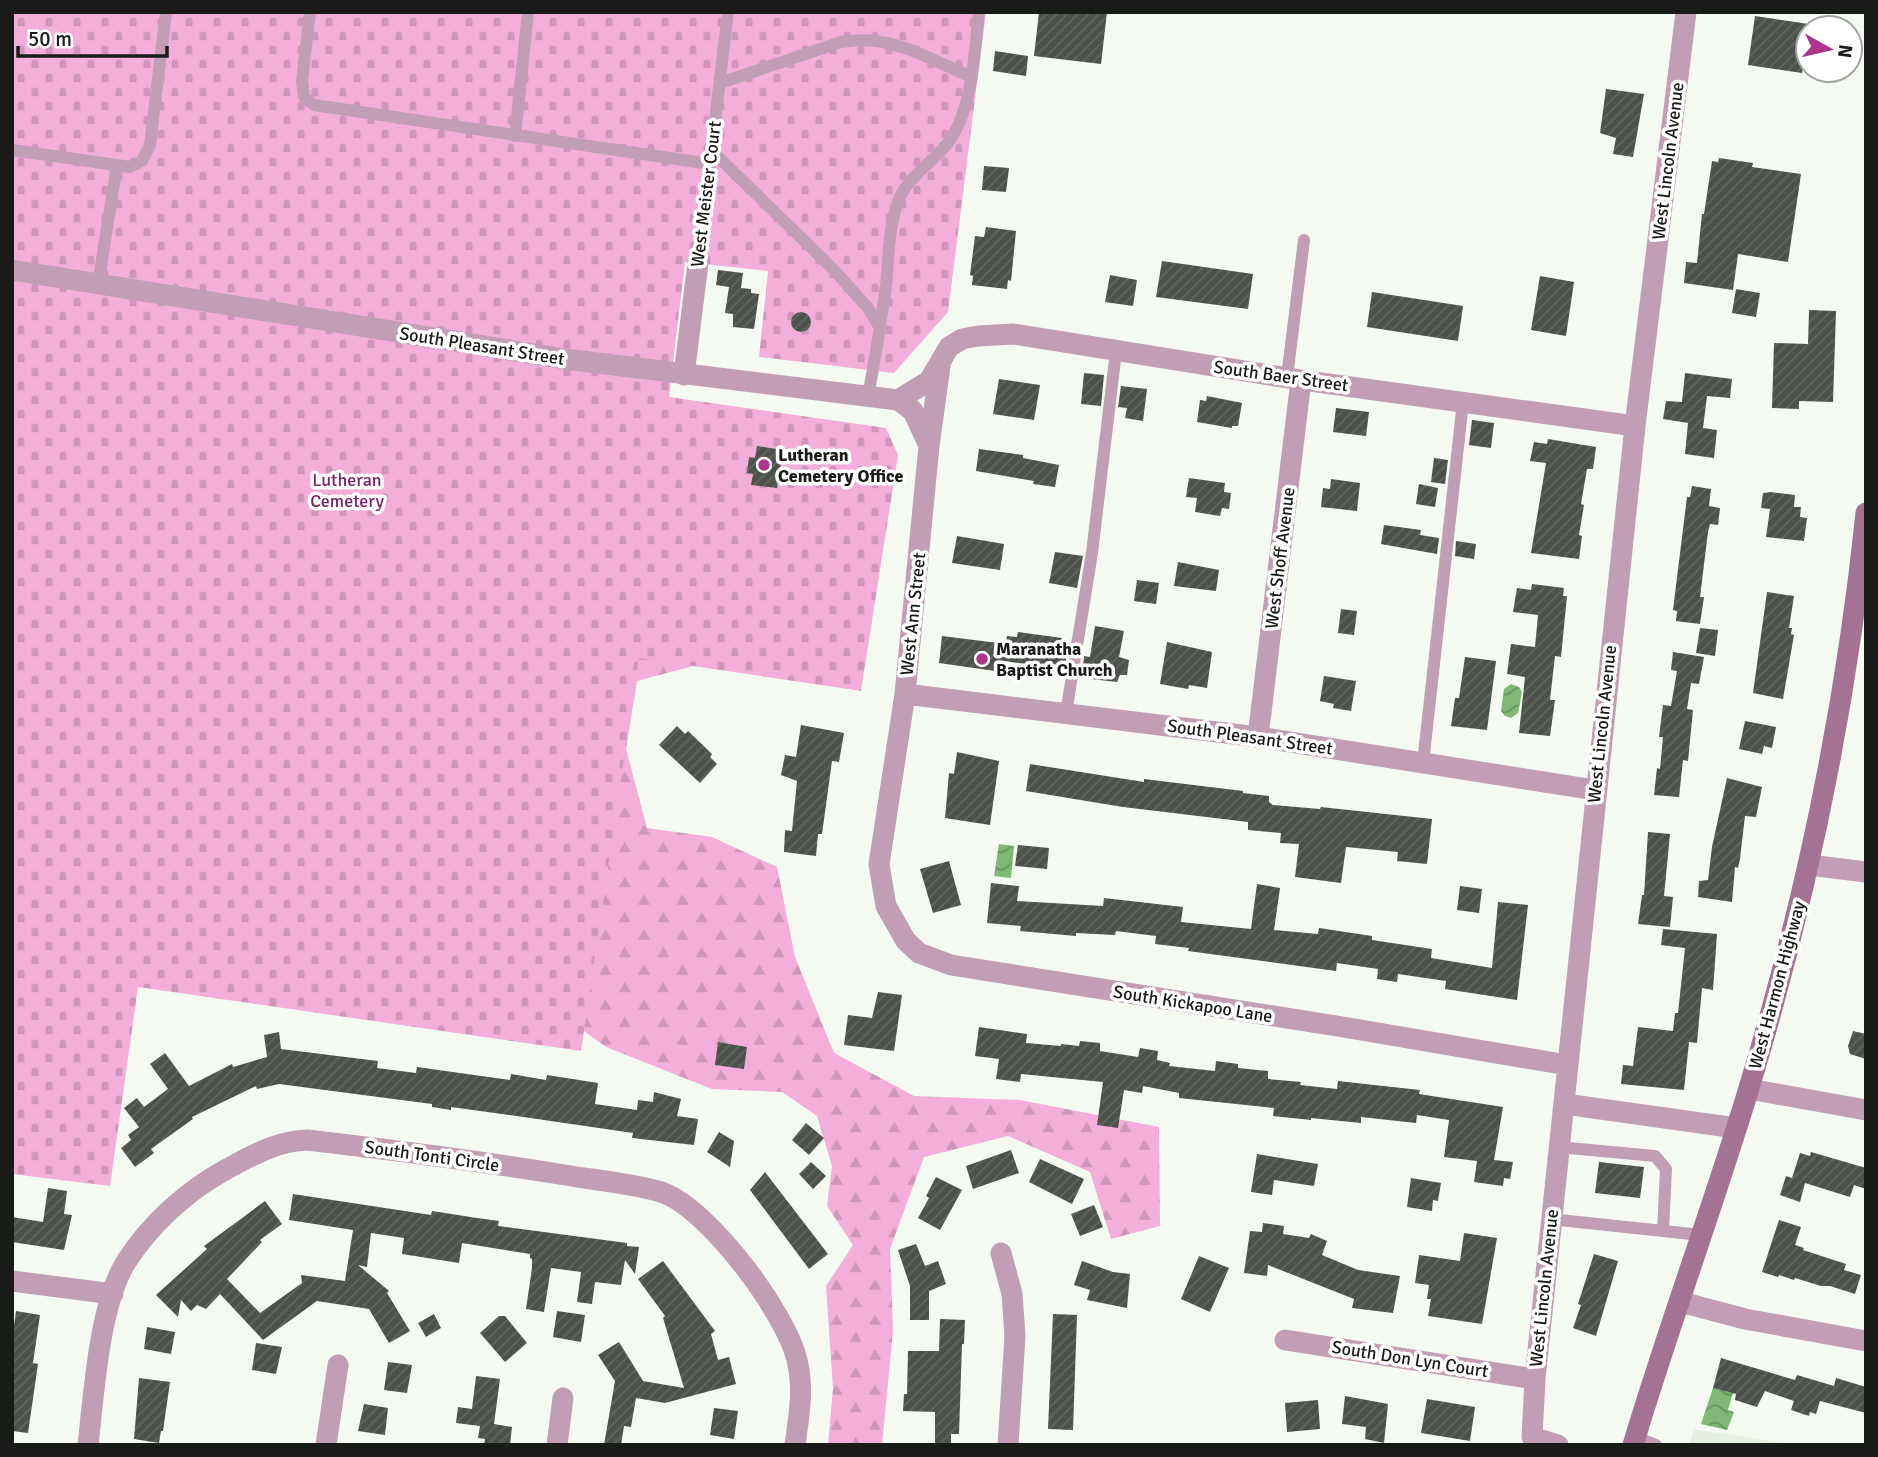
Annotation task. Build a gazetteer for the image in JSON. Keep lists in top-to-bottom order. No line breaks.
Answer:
{"streets":{"main road":["West Harmon Highway"],"street":["West Lincoln Avenue","West Meister Court","South Pleasant Street","South Baer Street","West Shoff Avenue","West Ann Street","South Kickapoo Lane","South Tonti Circle","South Don Lyn Court"]},"crossings":[["West Lincoln Avenue","South Pleasant Street"],["West Lincoln Avenue","South Baer Street"],["West Lincoln Avenue","South Kickapoo Lane"],["West Lincoln Avenue","South Don Lyn Court"],["West Meister Court","South Pleasant Street"],["South Pleasant Street","West Shoff Avenue"],["South Pleasant Street","West Ann Street"],["South Baer Street","West Shoff Avenue"],["South Baer Street","West Ann Street"],["West Ann Street","South Kickapoo Lane"]],"parks":["Lutheran Cemetery"],"places":["Lutheran Cemetery Office","Maranatha Baptist Church"],"scale_bar":"50 m","north":"right"}
